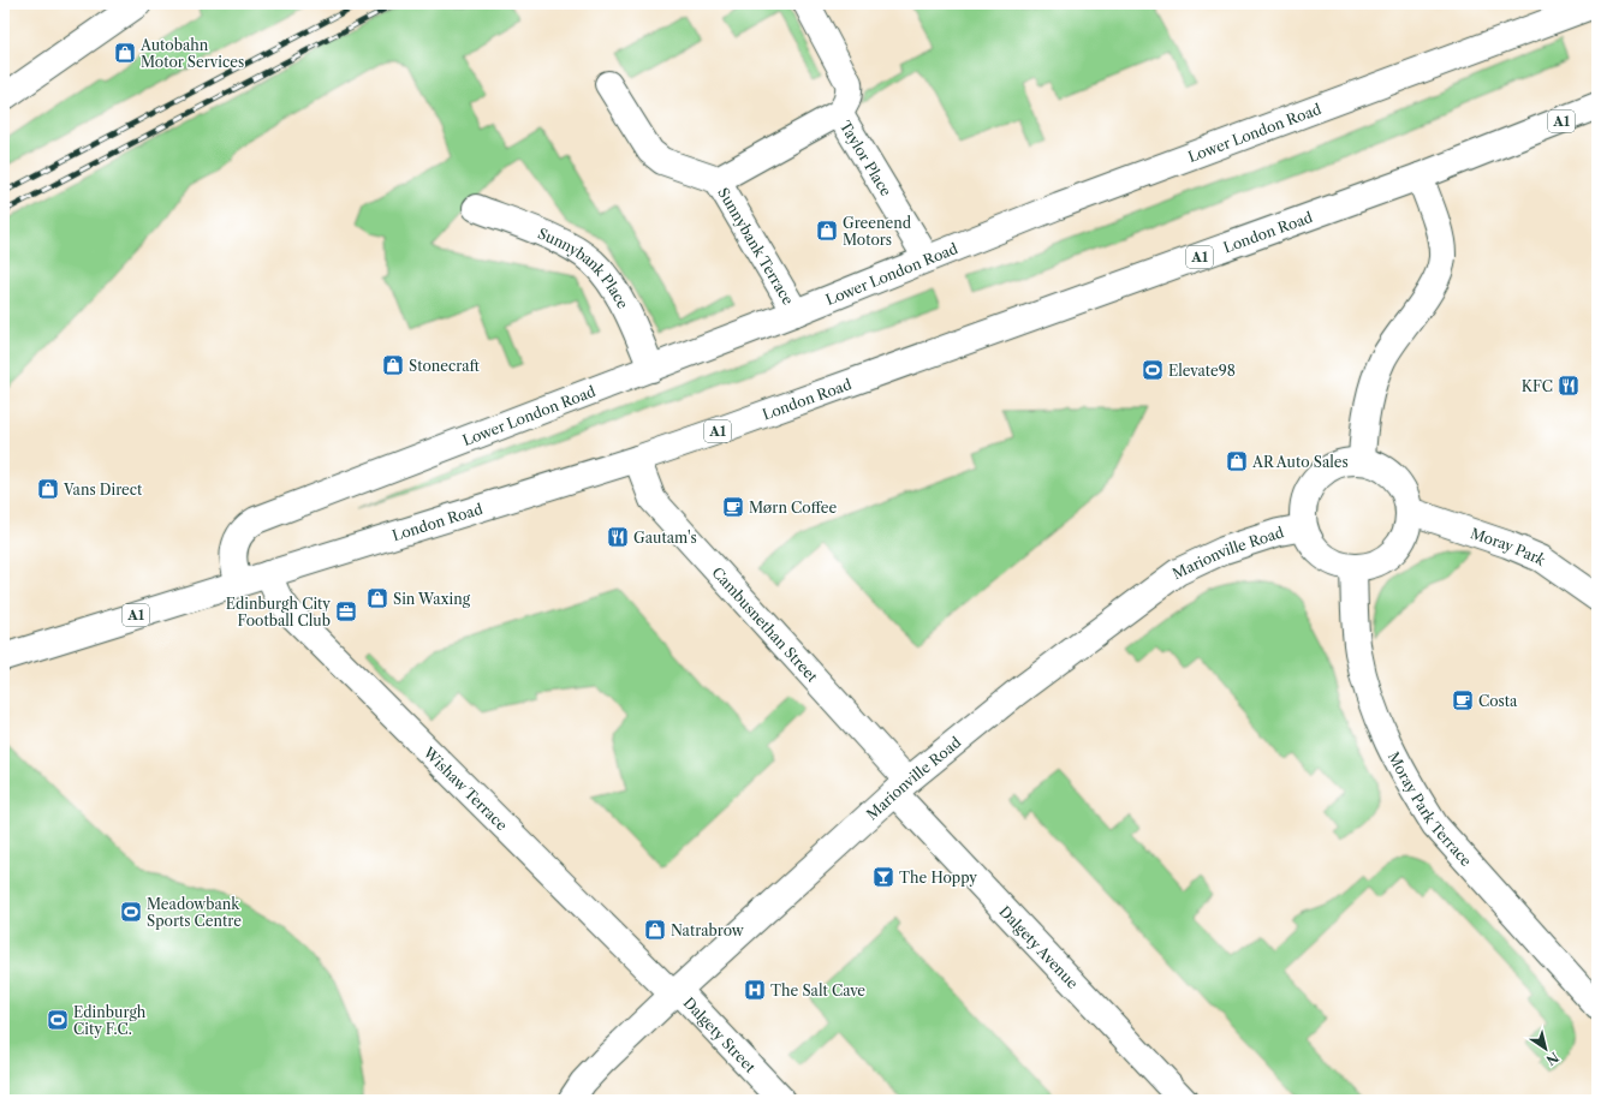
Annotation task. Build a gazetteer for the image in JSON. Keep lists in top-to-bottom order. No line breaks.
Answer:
{"streets":{"street":["A1","Lower London Road","Taylor Place","London Road","Sunnybank Terrace","Sunnybank Place","Moray Park","Marionville Road","Cambusnethan Street","Wishaw Terrace","Moray Park Terrace","Dalgety Avenue","Dalgety Street"]},"crossings":[["Lower London Road","Taylor Place"],["Lower London Road","London Road"],["Lower London Road","Sunnybank Terrace"],["Lower London Road","Sunnybank Place"],["Taylor Place","Sunnybank Terrace"],["London Road","Cambusnethan Street"],["London Road","Wishaw Terrace"],["Moray Park","Marionville Road"],["Moray Park","Moray Park Terrace"],["Marionville Road","Cambusnethan Street"],["Marionville Road","Wishaw Terrace"],["Marionville Road","Moray Park Terrace"],["Marionville Road","Dalgety Avenue"],["Marionville Road","Dalgety Street"],["Cambusnethan Street","Dalgety Avenue"],["Wishaw Terrace","Dalgety Street"]],"places":{"shop":["Autobahn Motor Services","Greenend Motors","Stonecraft","AR Auto Sales","Vans Direct","Sin Waxing","Natrabrow"],"sports":["Elevate98","Meadowbank Sports Centre","Edinburgh City F.C."],"restaurant":["KFC","Gautam's"],"cafe":["Mørn Coffee","Costa"],"office":["Edinburgh City Football Club"],"bar":["The Hoppy"],"hospital":["The Salt Cave"]},"north":"bottom right"}
